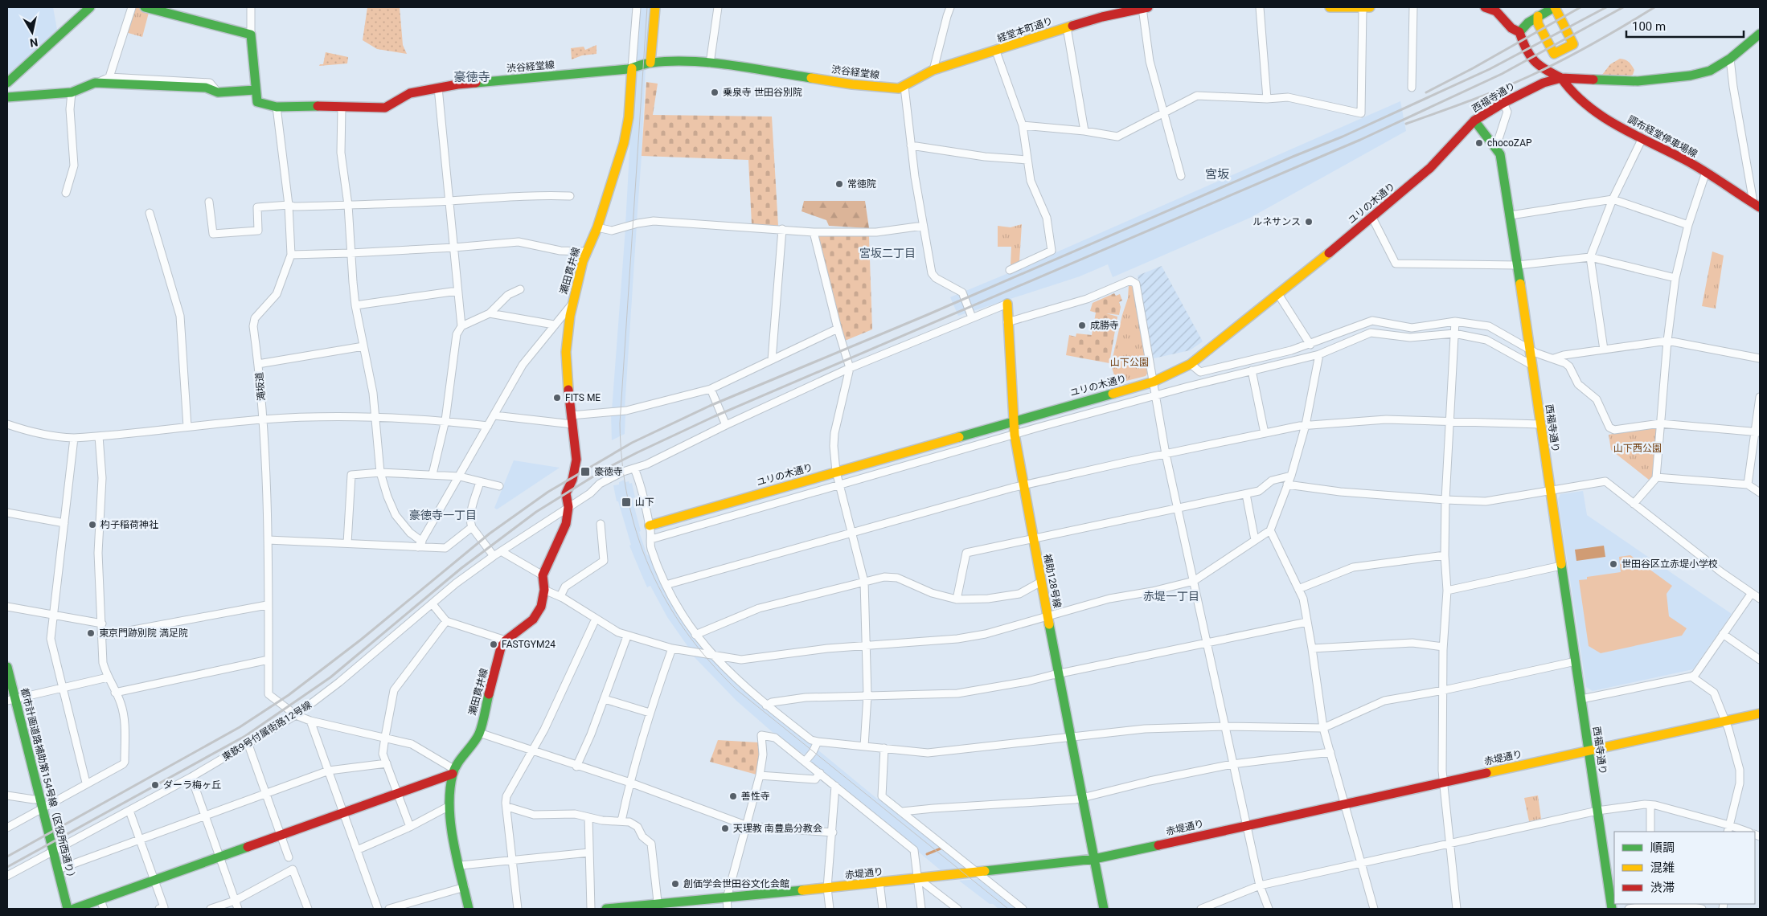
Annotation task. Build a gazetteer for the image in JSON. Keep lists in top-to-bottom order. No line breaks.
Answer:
{"streets":{"street":["経堂本町通り","渋谷経堂線","西福寺通り","調布経堂停車場線","ユリの木通り","瀬田貫井線","滝坂道","補助128号線","東鉄9号付属街路12号線","赤堤通り","都市計画道路補助第154号線（区役所西通り）"]},"crossings":[["経堂本町通り","渋谷経堂線"],["渋谷経堂線","瀬田貫井線"],["渋谷経堂線","滝坂道"],["西福寺通り","調布経堂停車場線"],["西福寺通り","ユリの木通り"],["西福寺通り","赤堤通り"],["ユリの木通り","補助128号線"],["瀬田貫井線","東鉄9号付属街路12号線"],["滝坂道","東鉄9号付属街路12号線"],["補助128号線","東鉄9号付属街路12号線"],["補助128号線","赤堤通り"],["東鉄9号付属街路12号線","都市計画道路補助第154号線（区役所西通り）"]],"districts":["豪徳寺","宮坂","宮坂二丁目","豪徳寺一丁目","赤堤一丁目"],"parks":["山下公園","山下西公園"],"places":{"other":["乗泉寺 世田谷別院","chocoZAP","常徳院","ルネサンス","成勝寺","FITS ME","杓子稲荷神社","世田谷区立赤堤小学校","東京門跡別院 満足院","FASTGYM24","ダーラ梅ヶ丘","善性寺","天理教 南豊島分教会","創価学会世田谷文化会館"],"transit":["豪徳寺","山下"]},"legend":["順調","混雑","渋滞"],"scale_bar":"100 m","north":"bottom"}
